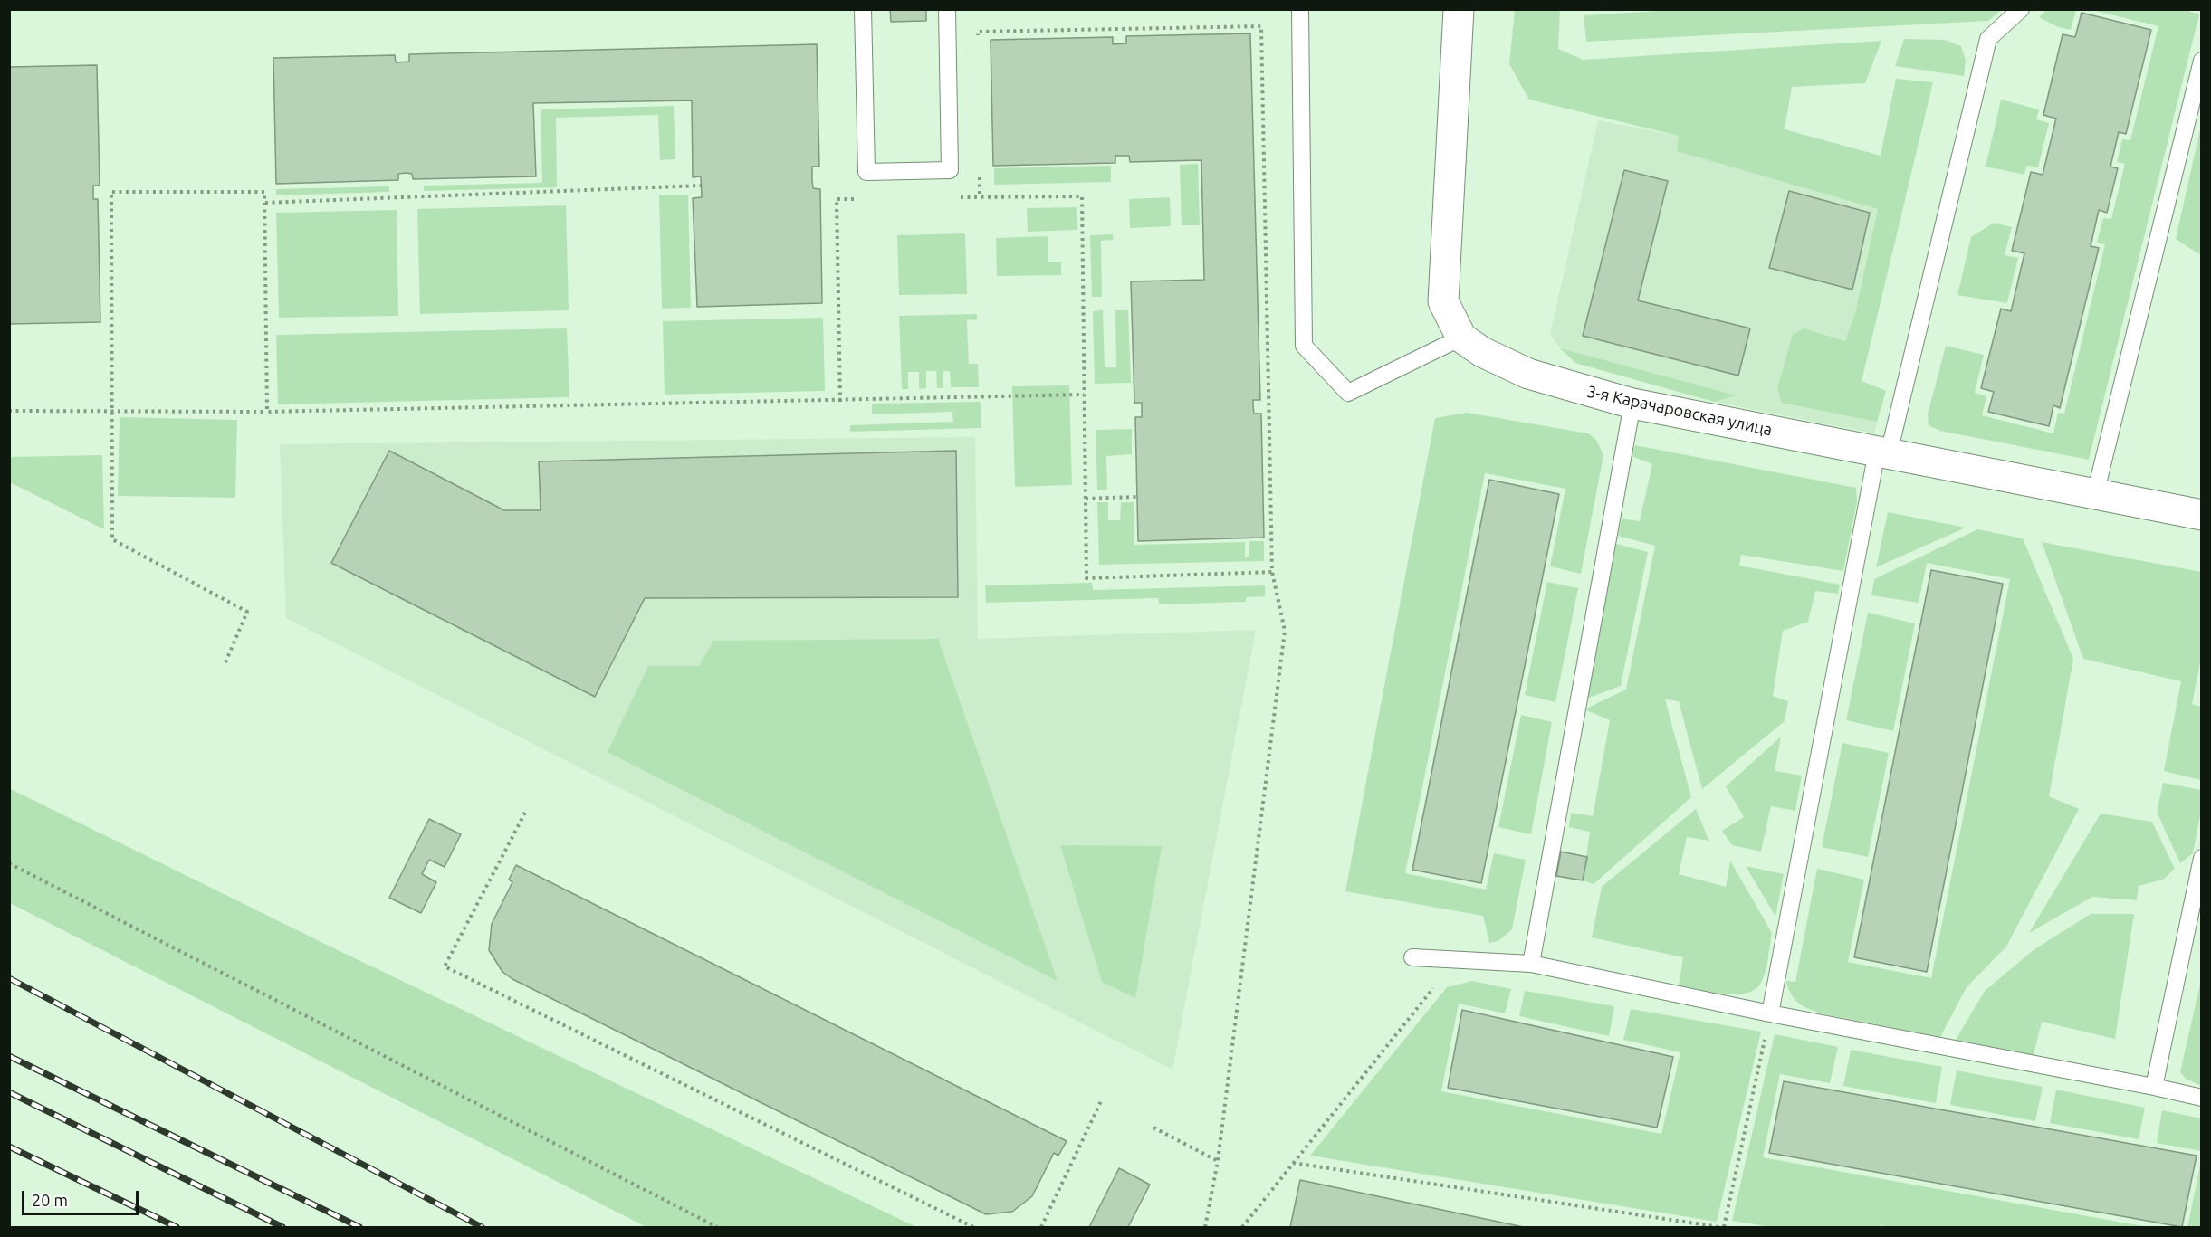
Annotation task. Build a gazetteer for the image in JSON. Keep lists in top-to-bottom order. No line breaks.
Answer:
{"streets":{"street":["3-я Карачаровская улица"]},"scale_bar":"20 m"}
